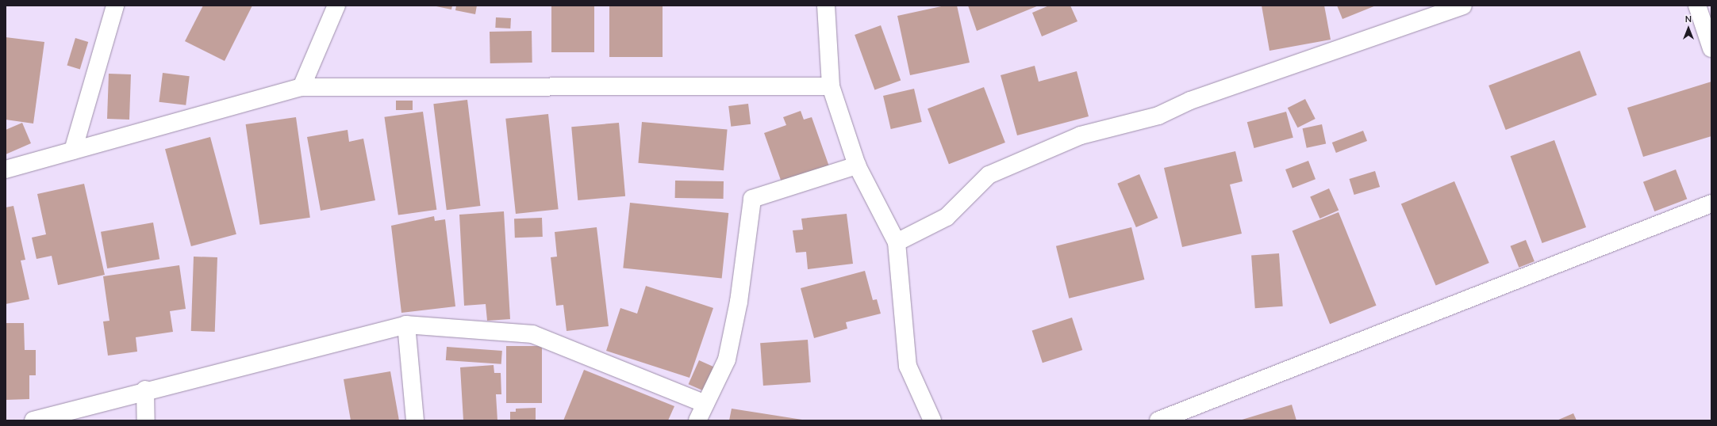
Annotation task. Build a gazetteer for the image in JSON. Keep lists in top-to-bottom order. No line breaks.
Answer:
{"north":"top"}
